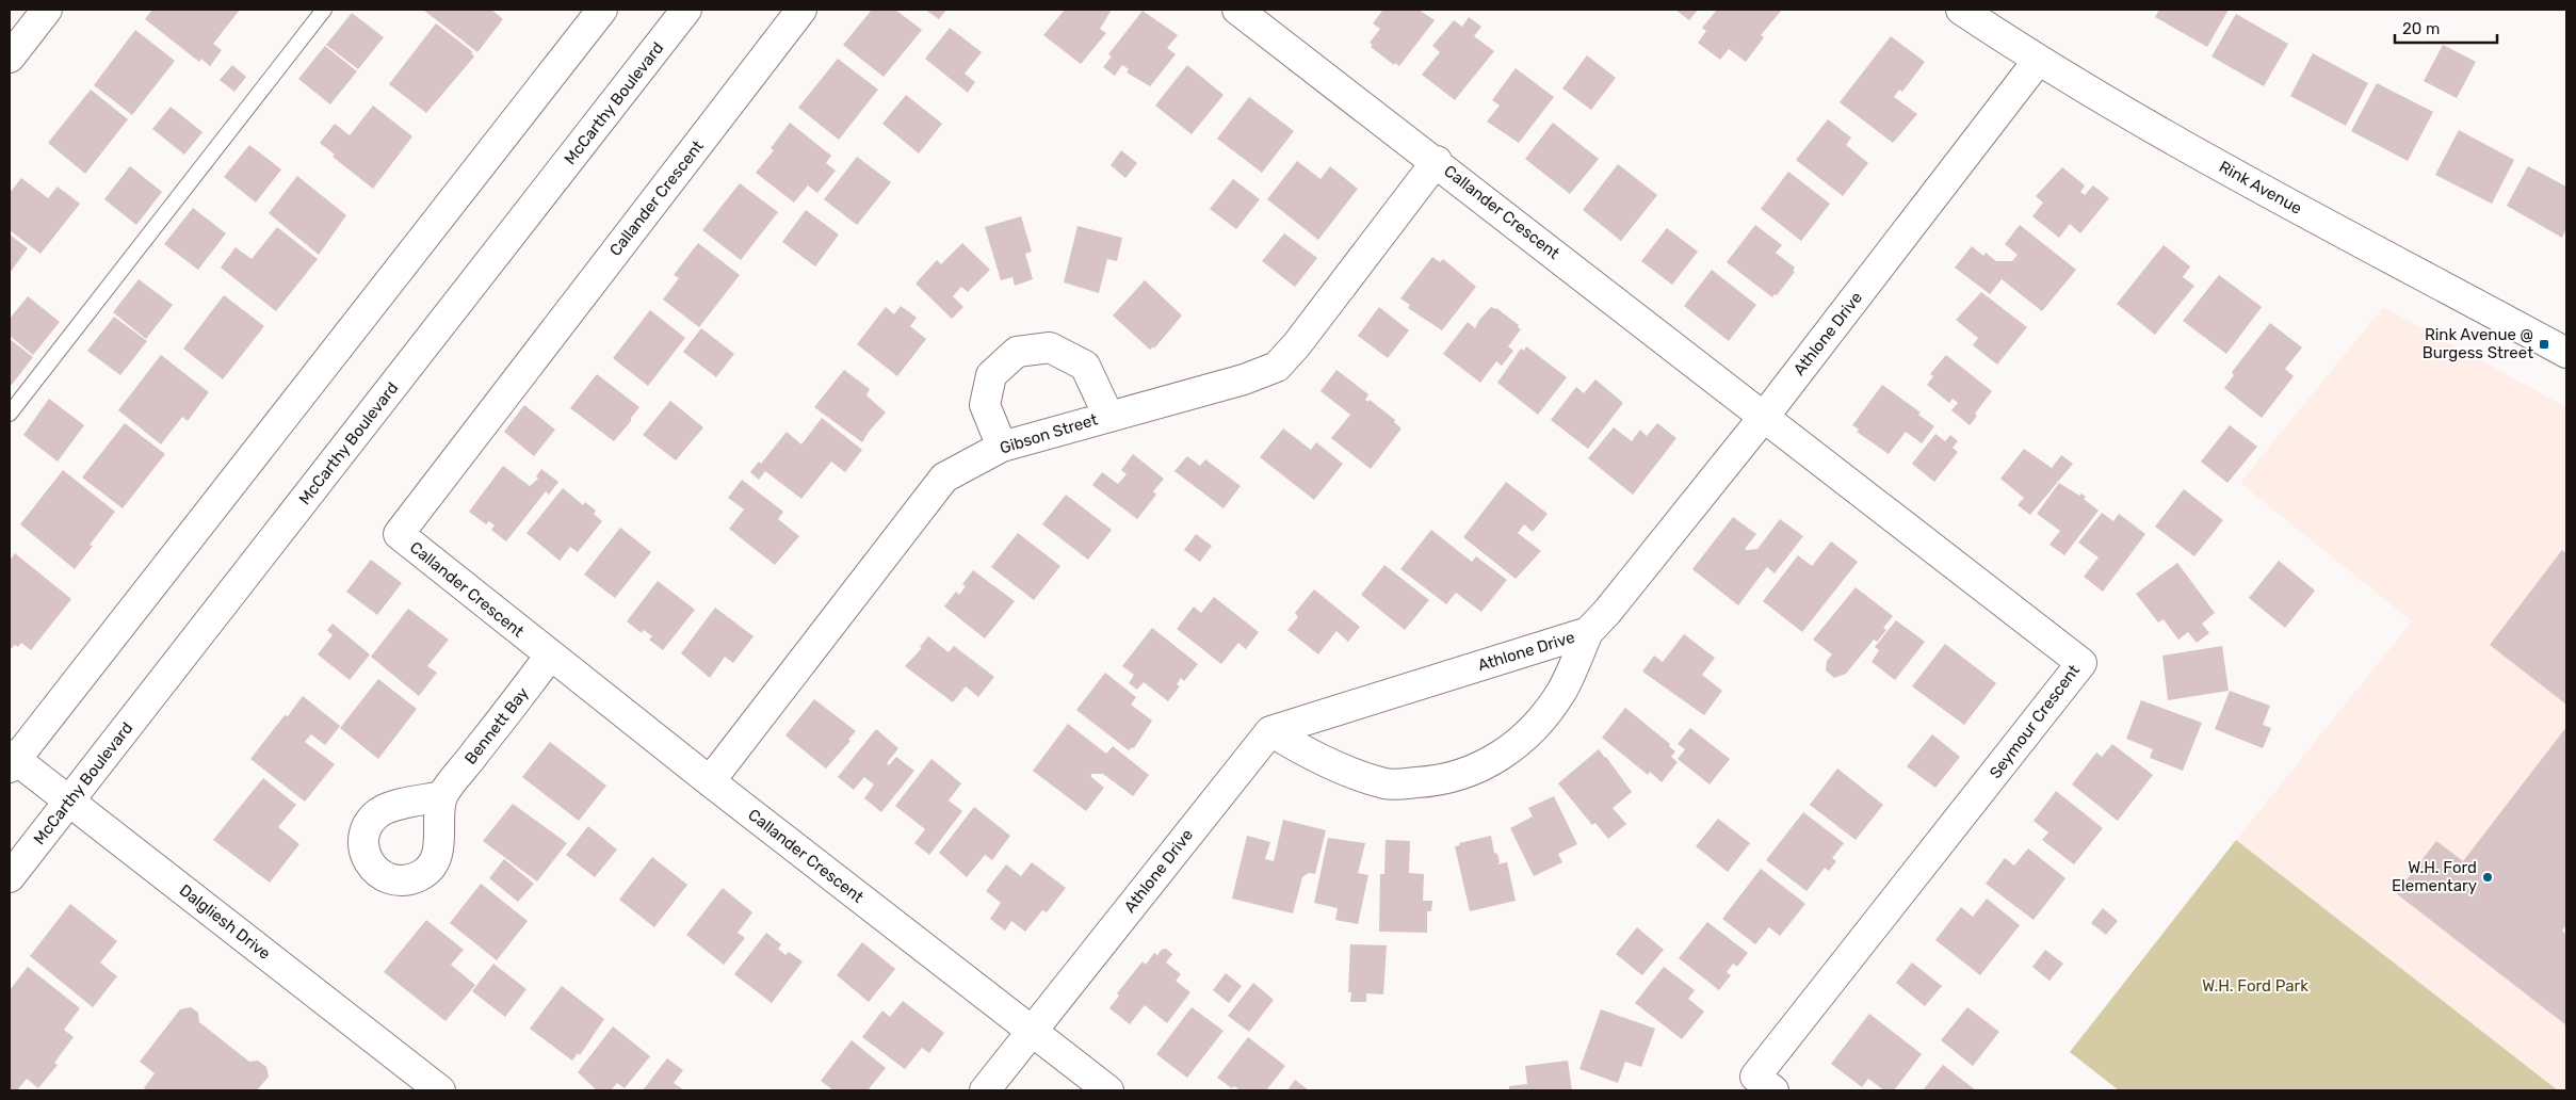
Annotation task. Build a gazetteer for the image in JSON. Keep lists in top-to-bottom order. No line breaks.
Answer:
{"streets":{"street":["McCarthy Boulevard","Rink Avenue","Callander Crescent","Athlone Drive","Gibson Street","Seymour Crescent","Bennett Bay","Dalgliesh Drive"]},"crossings":[["McCarthy Boulevard","Dalgliesh Drive"],["Rink Avenue","Athlone Drive"],["Callander Crescent","Athlone Drive"],["Callander Crescent","Gibson Street"],["Callander Crescent","Seymour Crescent"],["Callander Crescent","Bennett Bay"],["Athlone Drive","Seymour Crescent"]],"parks":["W.H. Ford Park"],"places":{"transit":["Rink Avenue @ Burgess Street"],"other":["W.H. Ford Elementary"]},"scale_bar":"20 m"}
